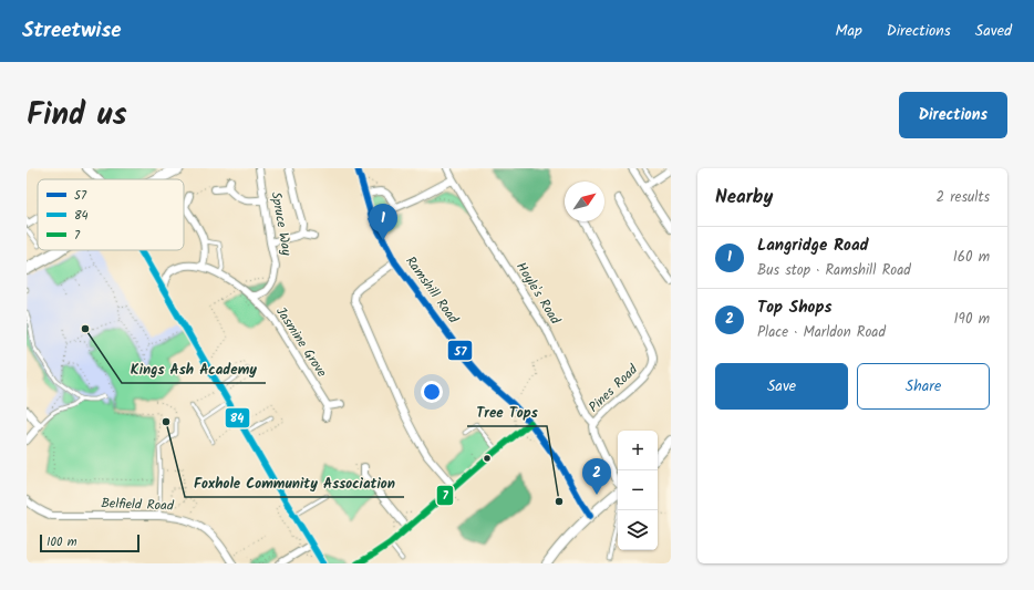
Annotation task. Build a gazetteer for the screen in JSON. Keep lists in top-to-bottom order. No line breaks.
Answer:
{"streets":{"street":["Spruce Way","Ramshill Road","Hoyle's Road","Jasmine Grove","Pines Road","Belfield Road"]},"crossings":[["Hoyle's Road","Pines Road"]],"places":["Kings Ash Academy","Foxhole Community Association","Tree Tops"],"lines":["transit line 57","transit line 84","transit line 7"],"legend":["57","84","7"],"scale_bar":"100 m","north":"top right","page":{"header":"Streetwise","nav":["Map","Directions","Saved"],"title":"Find us","buttons":["Directions",["Save","Share"]],"heading":["Nearby","2 results"],"pins":["1","2"],"list":[{"mark":"1","name":"Langridge Road","note":"Bus stop · Ramshill Road","value":"160 m"},{"mark":"2","name":"Top Shops","note":"Place · Marldon Road","value":"190 m"}],"map_buttons":["+","−"],"scale":"100 m"}}
